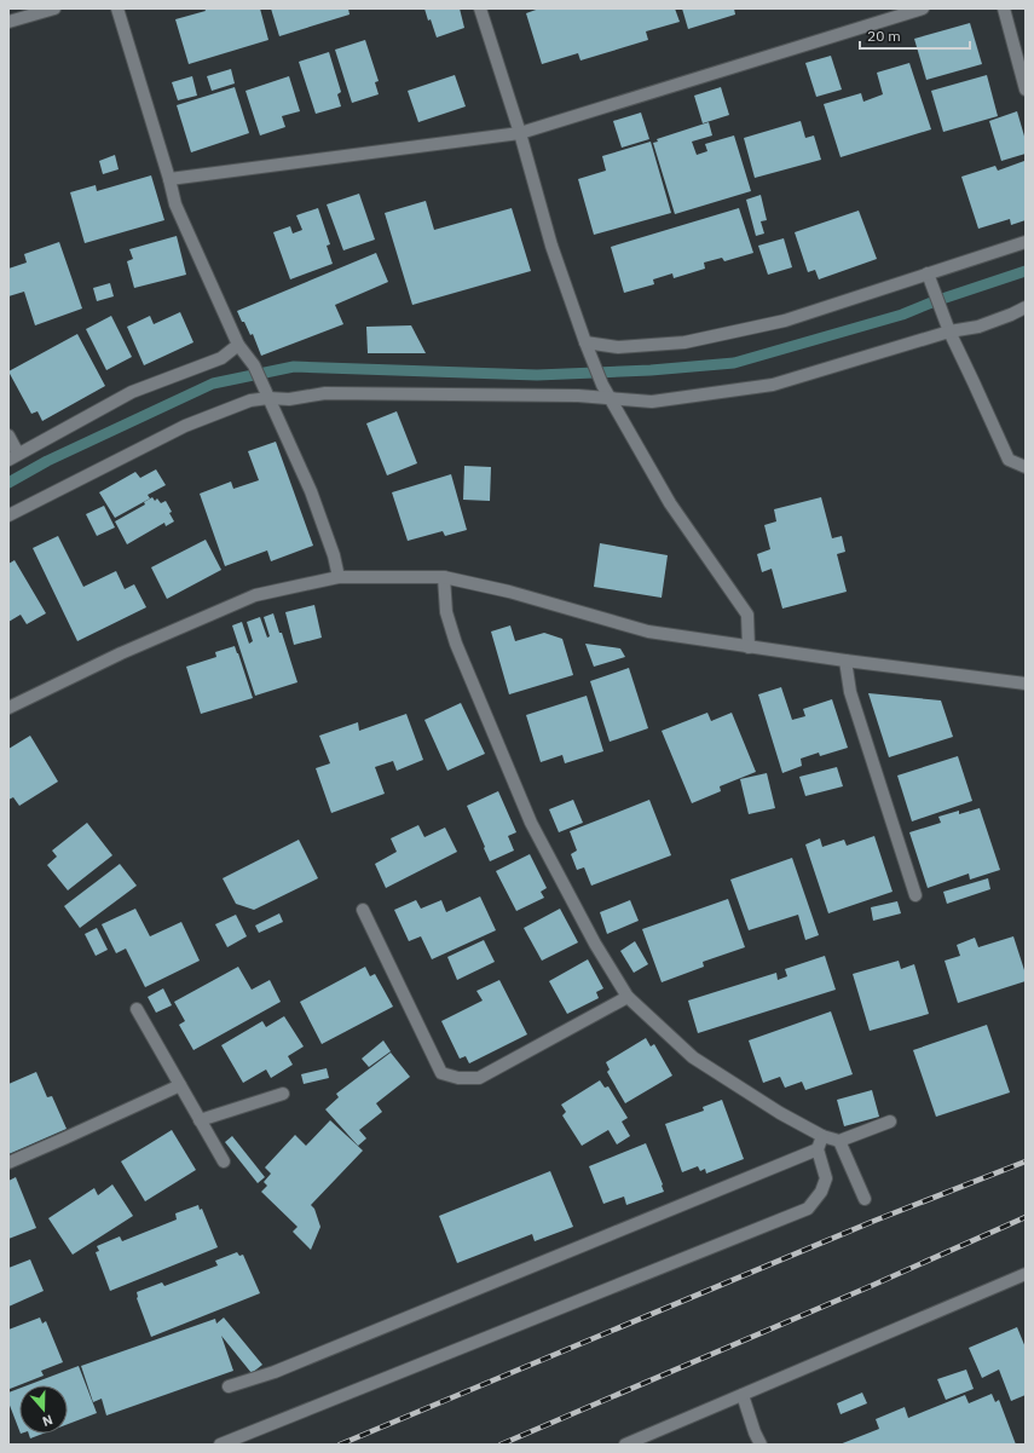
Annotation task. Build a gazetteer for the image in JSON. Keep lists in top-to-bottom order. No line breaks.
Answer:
{"scale_bar":"20 m","north":"bottom"}
